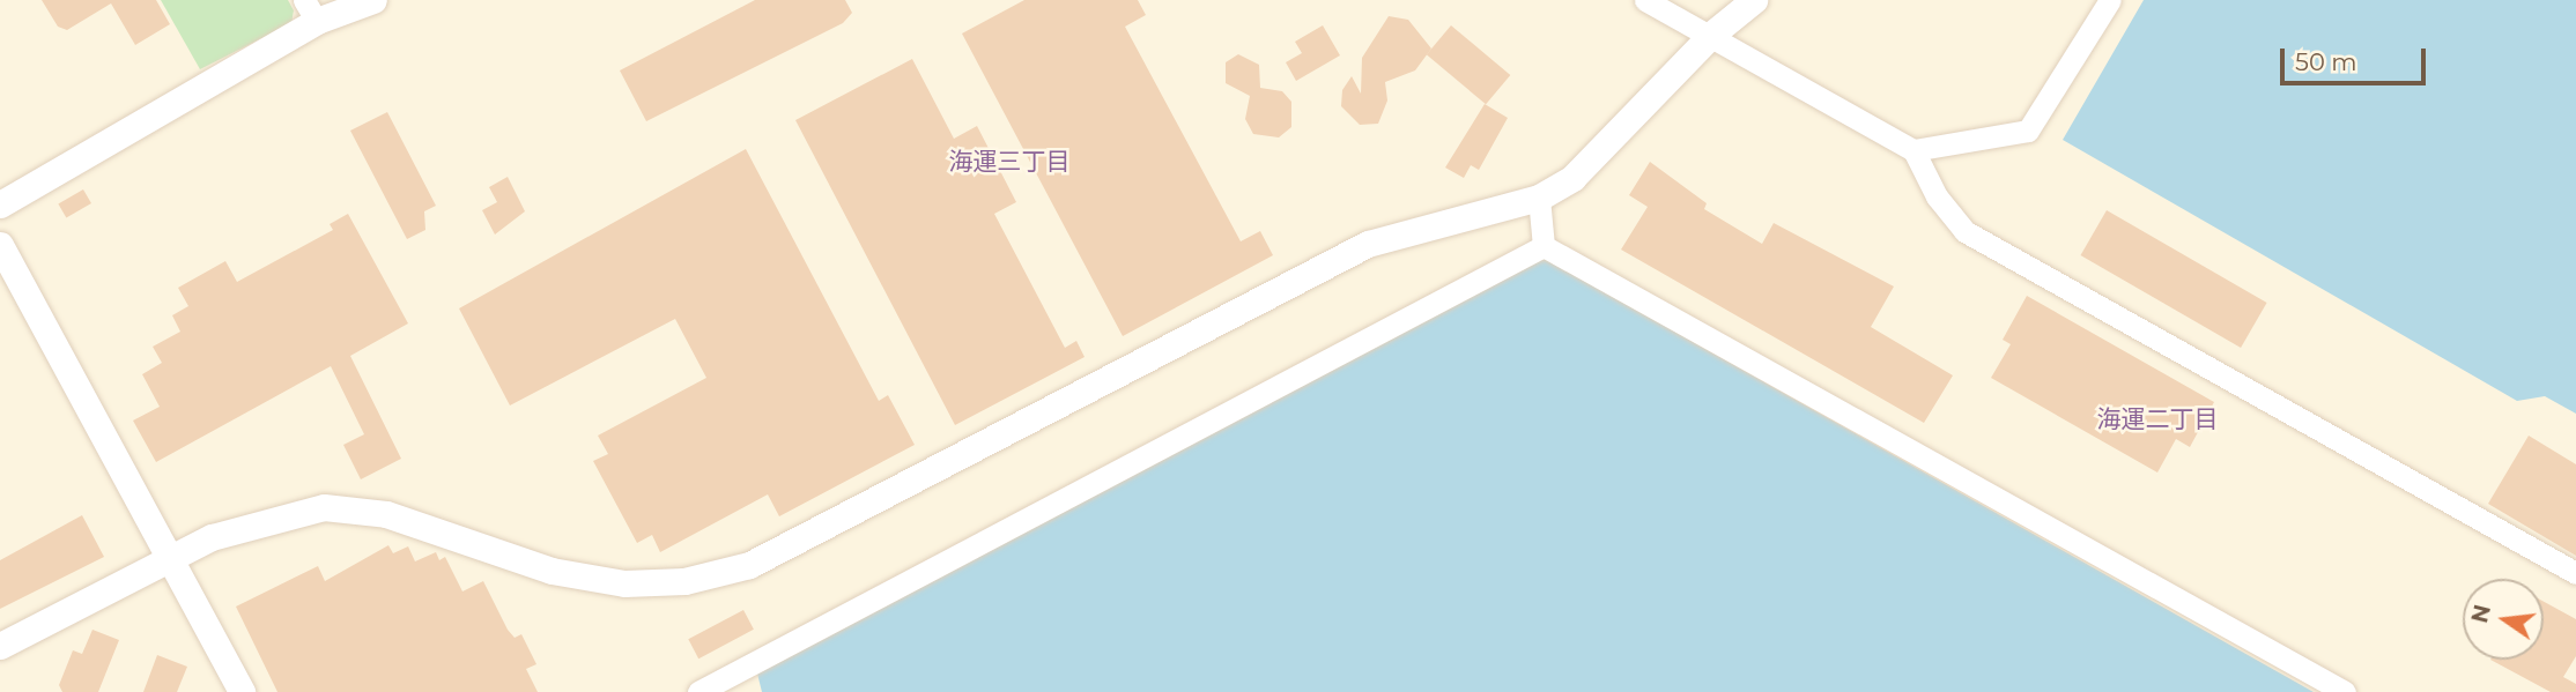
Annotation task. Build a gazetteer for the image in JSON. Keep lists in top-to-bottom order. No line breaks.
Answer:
{"districts":["海運三丁目","海運二丁目"],"scale_bar":"50 m","north":"left"}
